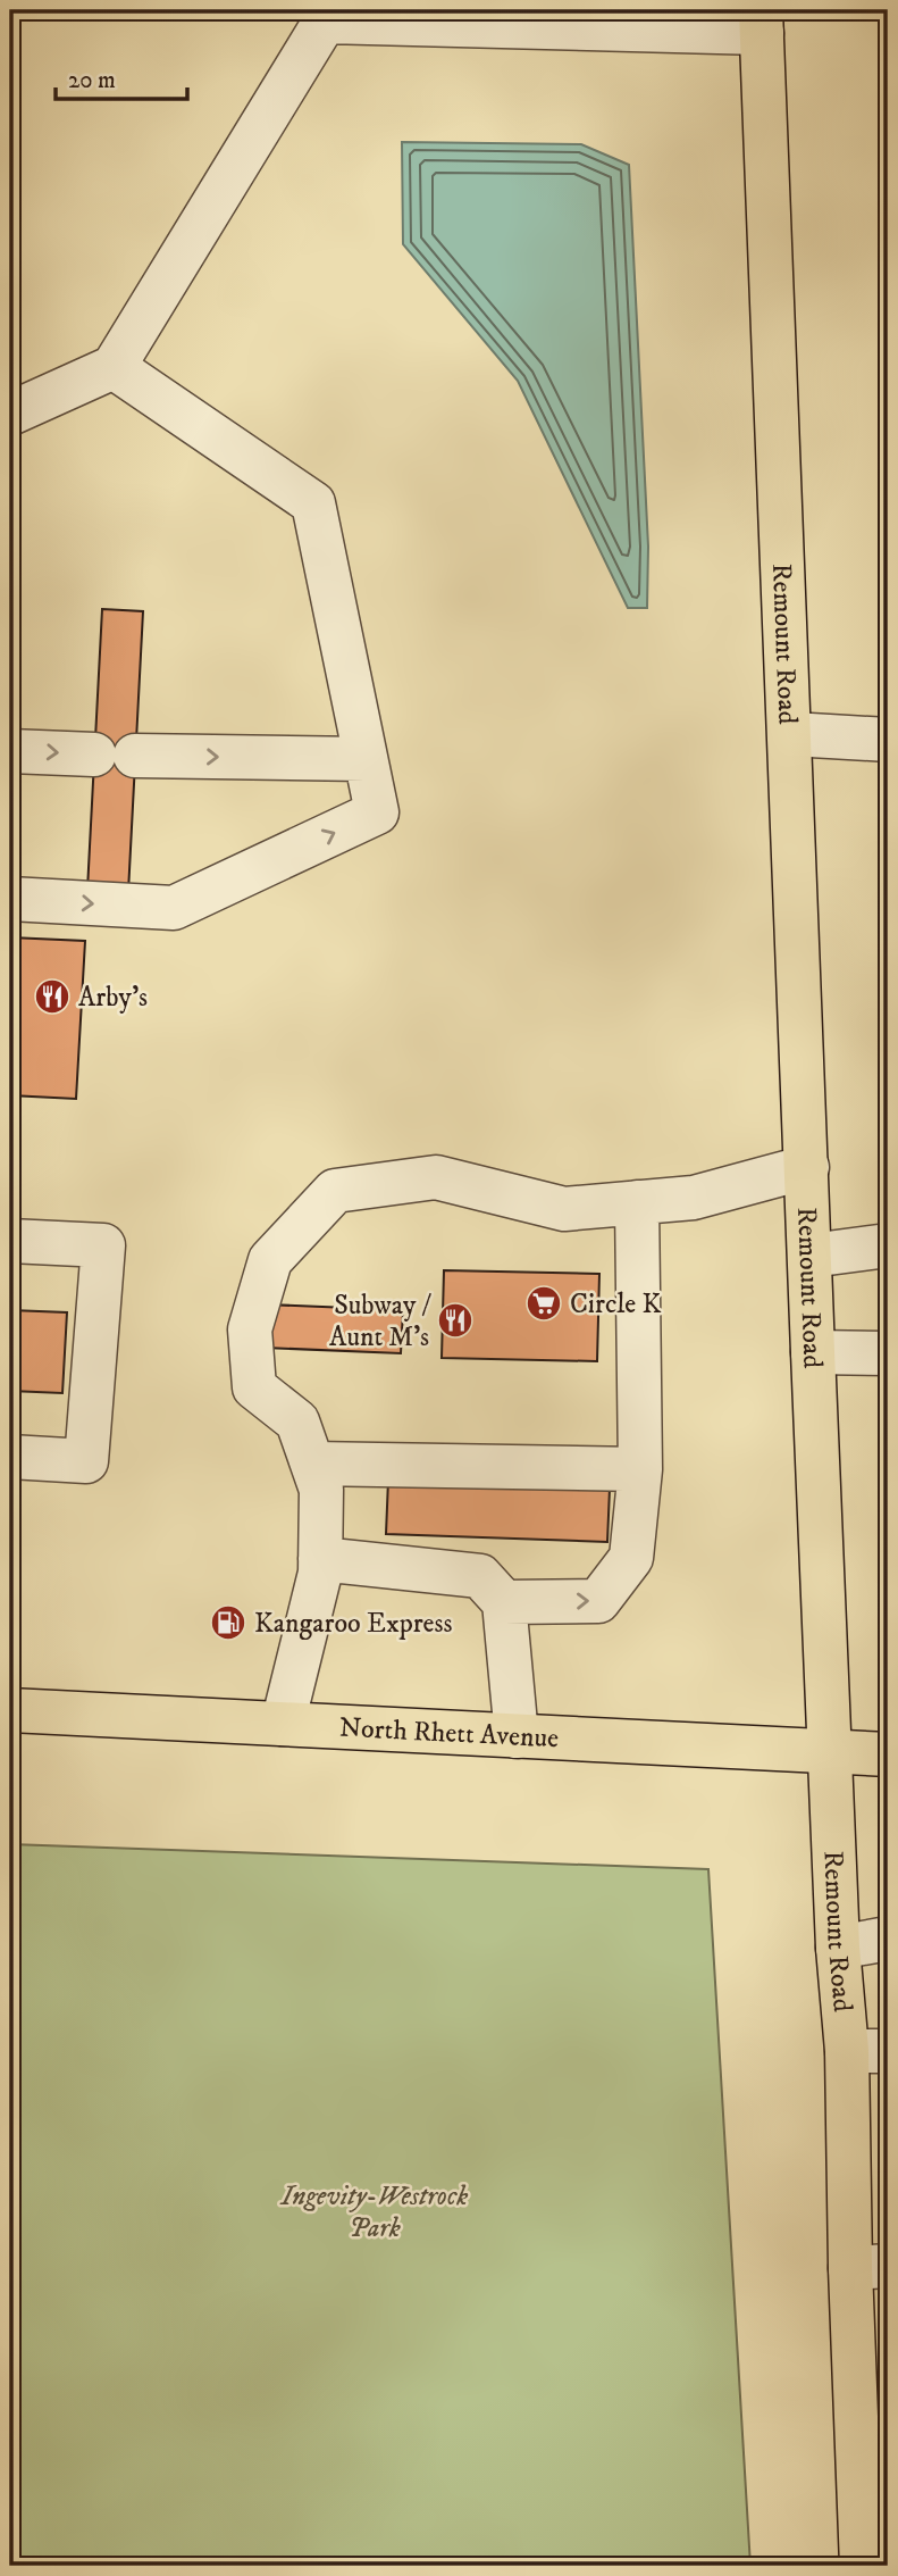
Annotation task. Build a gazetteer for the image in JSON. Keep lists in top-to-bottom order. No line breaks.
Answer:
{"streets":{"main road":["Remount Road","North Rhett Avenue"]},"crossings":[["Remount Road","North Rhett Avenue"]],"parks":["Ingevity-Westrock Park"],"places":{"restaurant":["Arby's","Subway / Aunt M's"],"supermarket":["Circle K"],"fuel station":["Kangaroo Express"]},"scale_bar":"20 m"}
